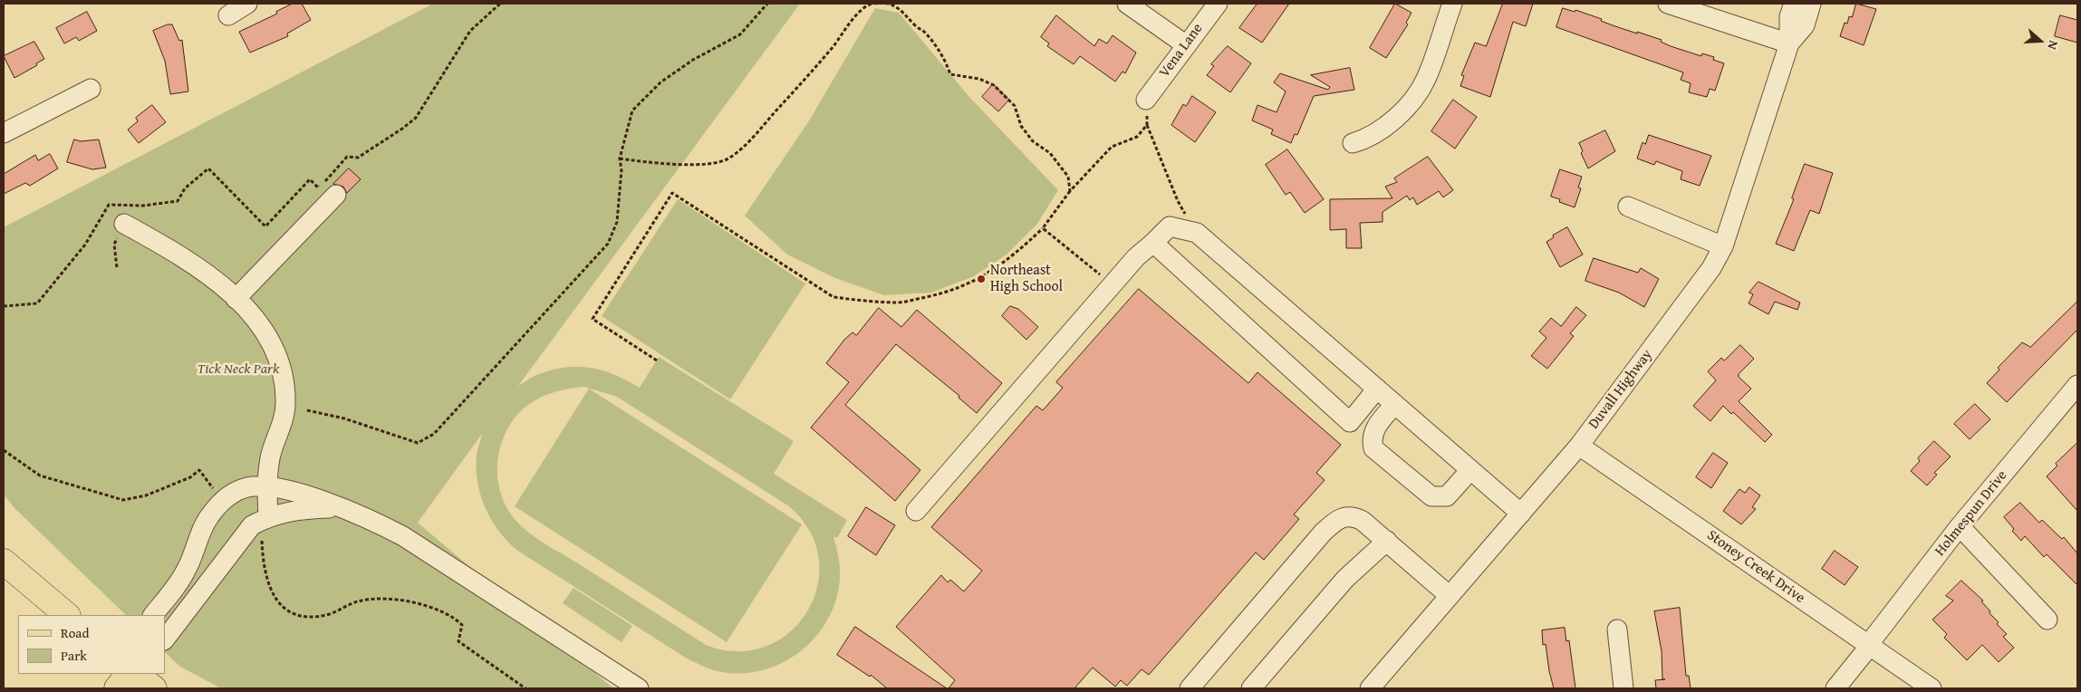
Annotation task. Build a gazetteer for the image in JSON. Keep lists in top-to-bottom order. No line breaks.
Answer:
{"streets":{"street":["Vena Lane","Duvall Highway","Holmespun Drive","Stoney Creek Drive"]},"crossings":[["Duvall Highway","Stoney Creek Drive"],["Holmespun Drive","Stoney Creek Drive"]],"parks":["Tick Neck Park"],"places":["Northeast High School"],"legend":["Road","Park"],"north":"right"}
